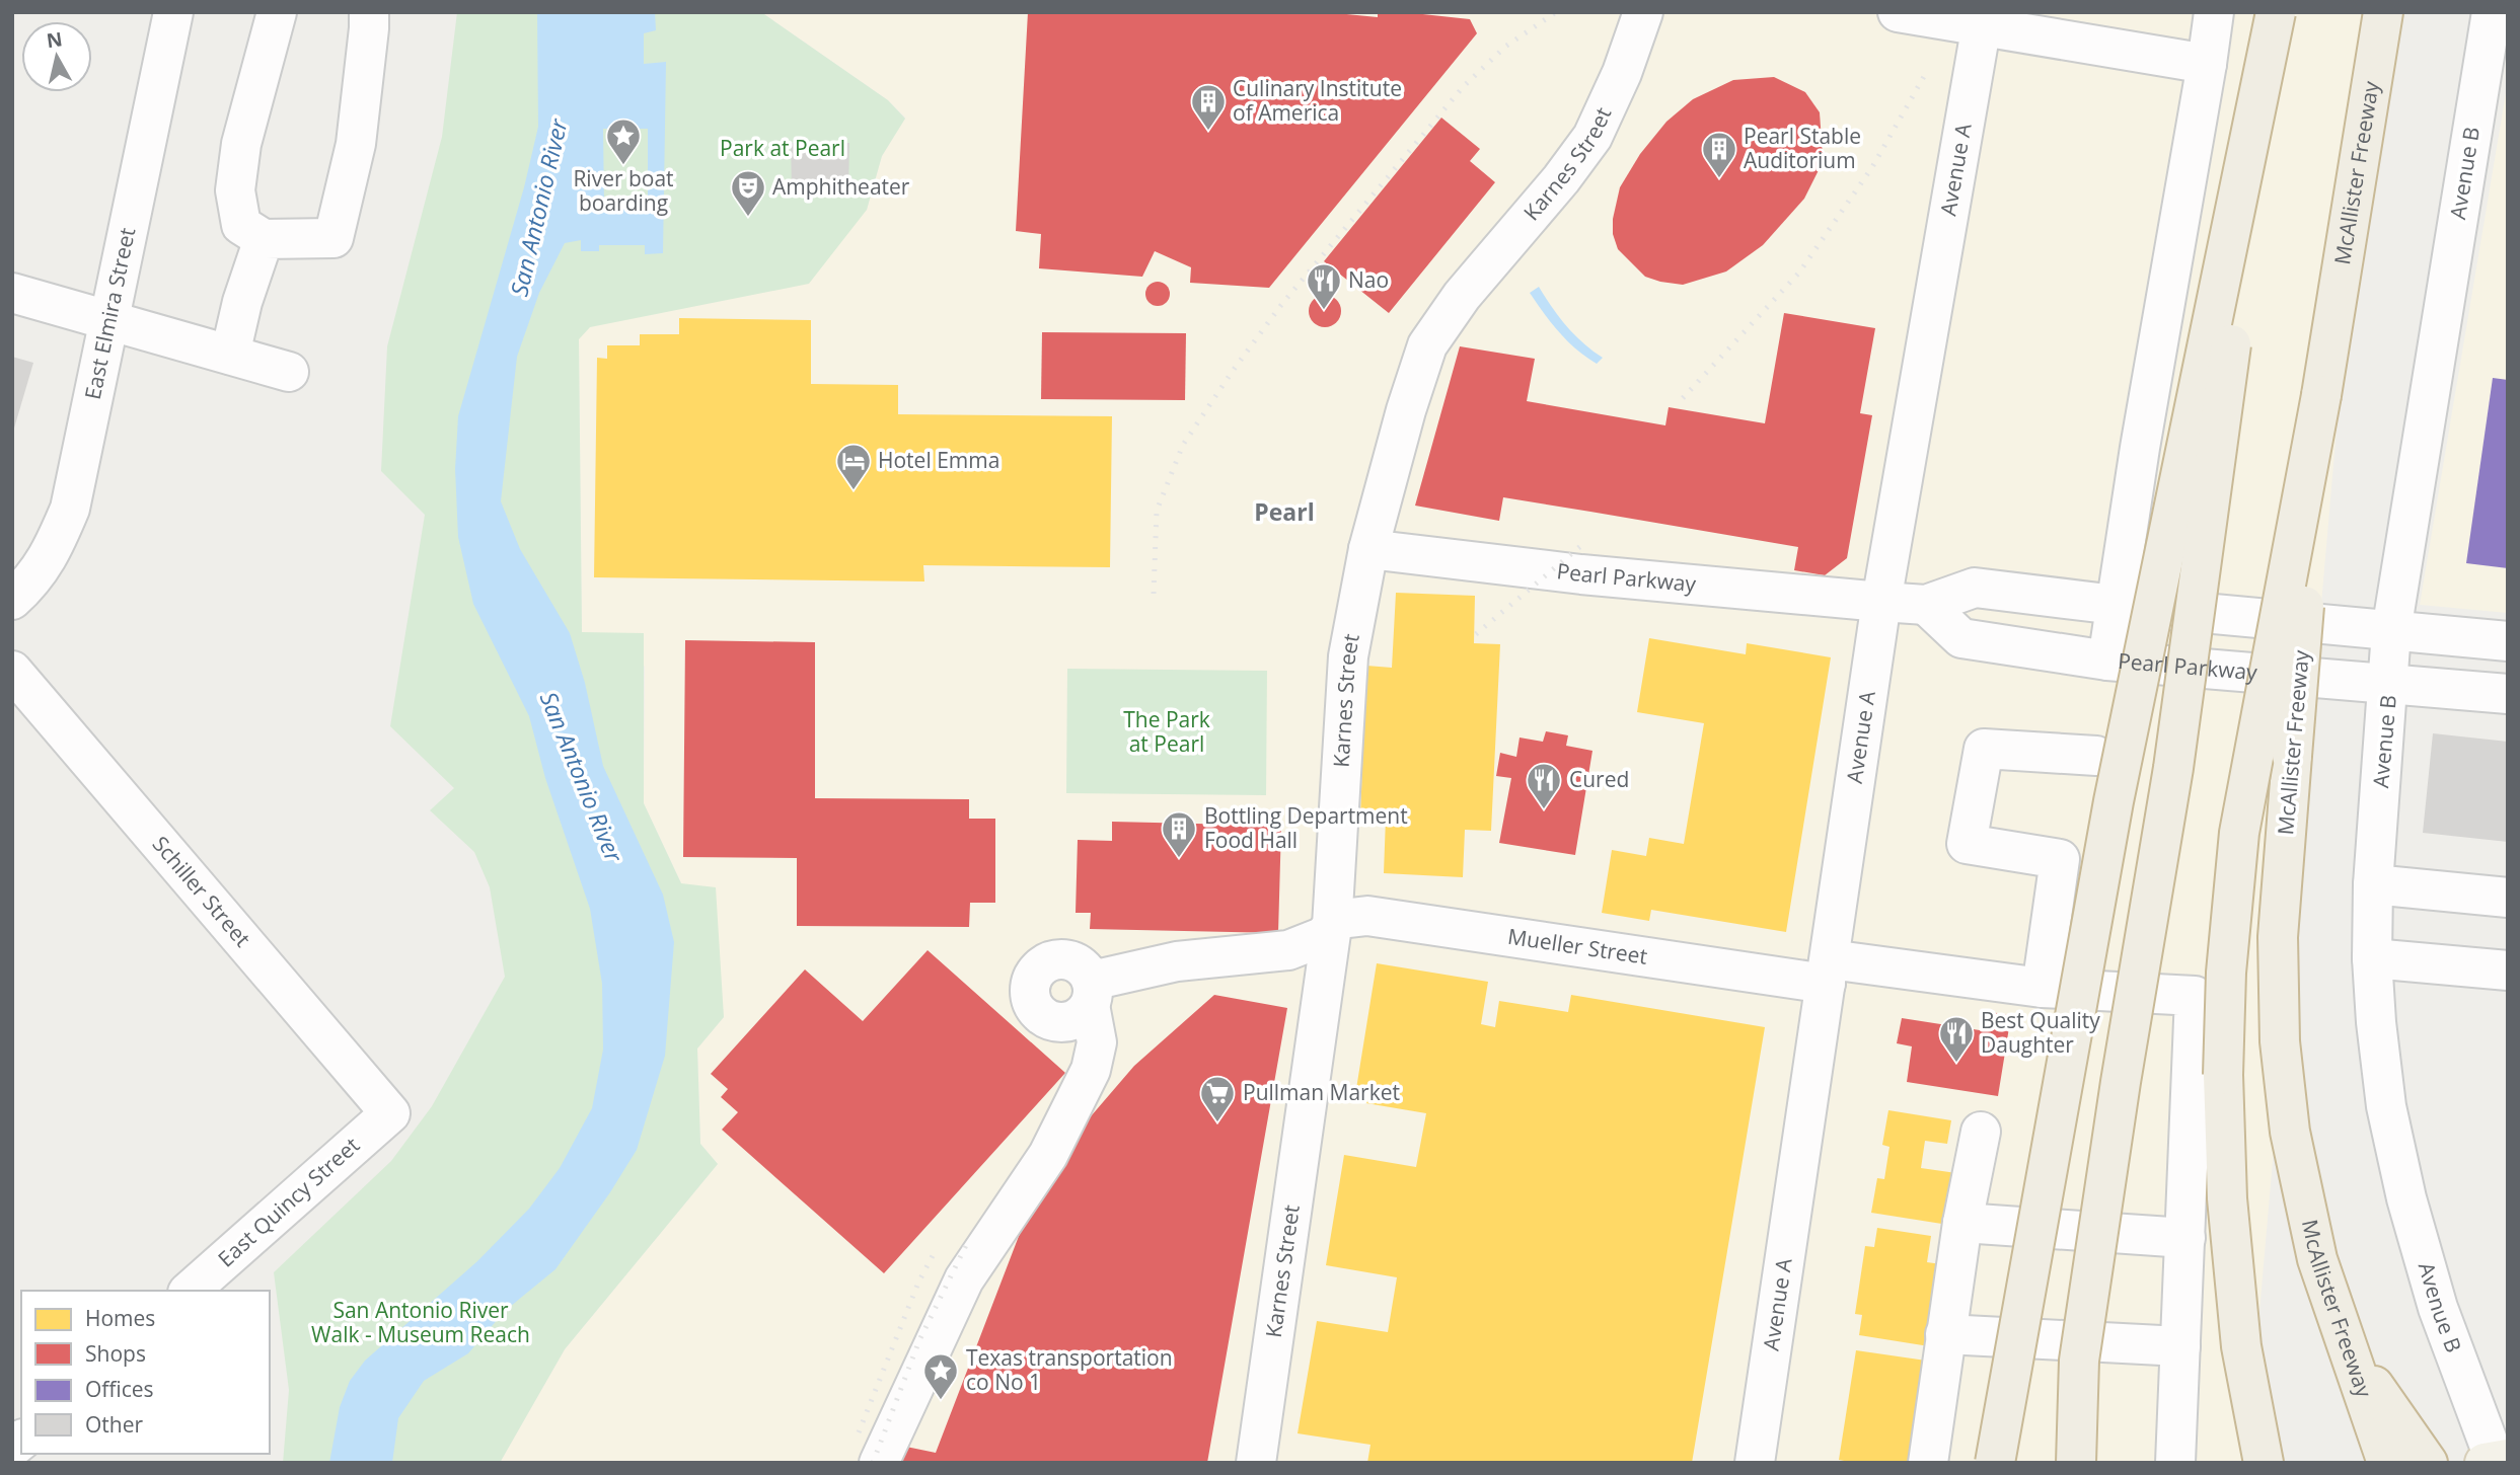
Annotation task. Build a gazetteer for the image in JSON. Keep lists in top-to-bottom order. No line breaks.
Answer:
{"streets":{"highway":["McAllister Freeway"],"street":["Karnes Street","Avenue A","Avenue B","East Elmira Street","Pearl Parkway","Schiller Street","Mueller Street","East Quincy Street"]},"crossings":[["Karnes Street","Pearl Parkway"],["Karnes Street","Mueller Street"],["Avenue A","Pearl Parkway"],["Avenue A","Mueller Street"],["Avenue B","Pearl Parkway"],["Schiller Street","East Quincy Street"]],"districts":["Pearl"],"water":["San Antonio River"],"parks":["Park at Pearl","The Park at Pearl","San Antonio River Walk - Museum Reach"],"places":{"building":["Culinary Institute of America","Pearl Stable Auditorium","Bottling Department Food Hall"],"place":["River boat boarding","Texas transportation co No 1"],"theatre":["Amphitheater"],"restaurant":["Nao","Cured","Best Quality Daughter"],"hotel":["Hotel Emma"],"supermarket":["Pullman Market"]},"legend":["Homes","Shops","Offices","Other"],"north":"top"}
